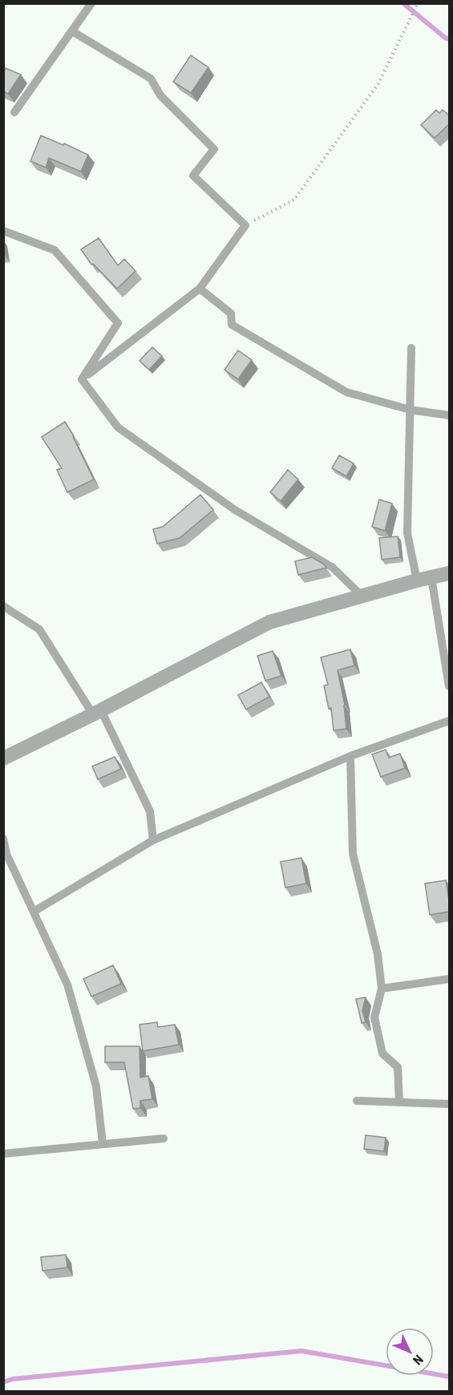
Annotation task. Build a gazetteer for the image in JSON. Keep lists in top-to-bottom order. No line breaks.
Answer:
{"north":"bottom right"}
